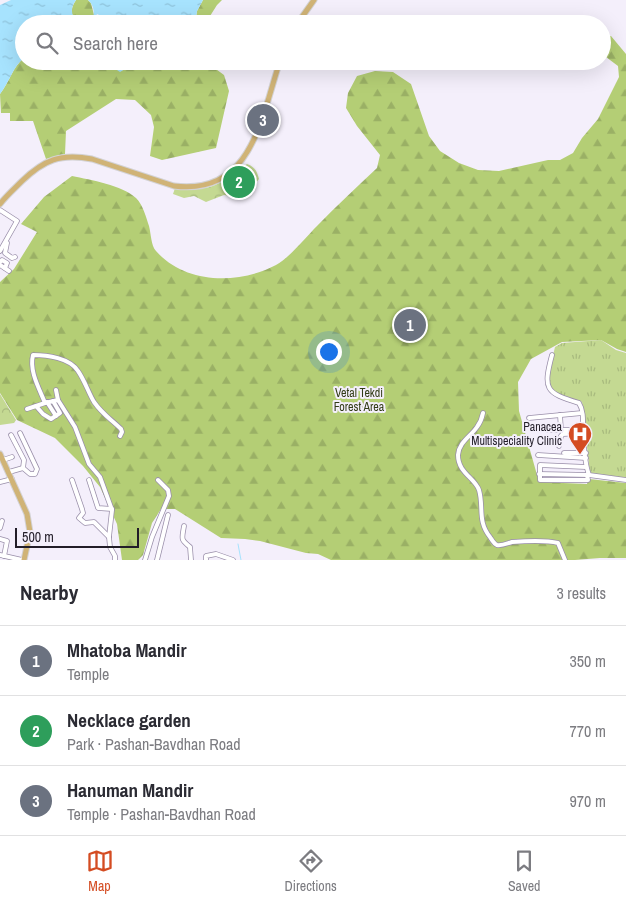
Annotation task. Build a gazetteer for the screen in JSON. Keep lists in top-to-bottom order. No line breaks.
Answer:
{"parks":["Vetal Tekdi Forest Area"],"places":{"hospital":["Panacea Multispeciality Clinic"]},"scale_bar":"500 m","page":{"search":"Search here","pins":["3","2","1"],"scale":"500 m","heading":["Nearby","3 results"],"list":[{"mark":"1","name":"Mhatoba Mandir","note":"Temple","value":"350 m"},{"mark":"2","name":"Necklace garden","note":"Park · Pashan-Bavdhan Road","value":"770 m"},{"mark":"3","name":"Hanuman Mandir","note":"Temple · Pashan-Bavdhan Road","value":"970 m"}],"nav":["Map","Directions","Saved"]}}
